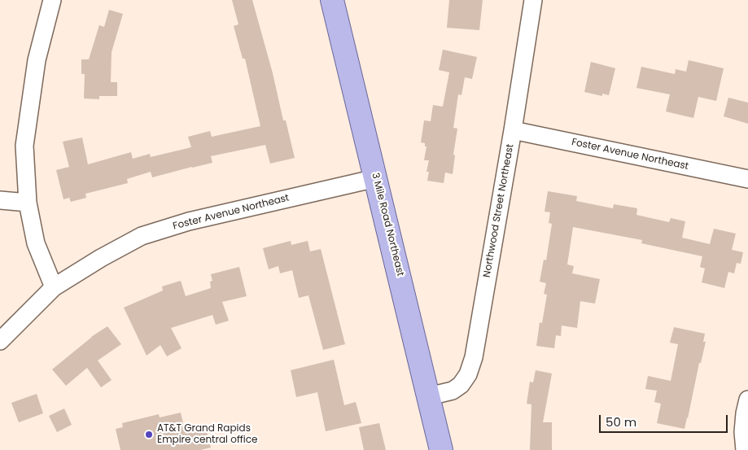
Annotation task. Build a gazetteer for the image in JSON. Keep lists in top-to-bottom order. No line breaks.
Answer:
{"streets":{"main road":["3 Mile Road Northeast"],"street":["Foster Avenue Northeast","Northwood Street Northeast"]},"crossings":[["Foster Avenue Northeast","Northwood Street Northeast"],["Foster Avenue Northeast","3 Mile Road Northeast"],["Northwood Street Northeast","3 Mile Road Northeast"]],"places":["AT&T Grand Rapids Empire central office"],"scale_bar":"50 m"}
